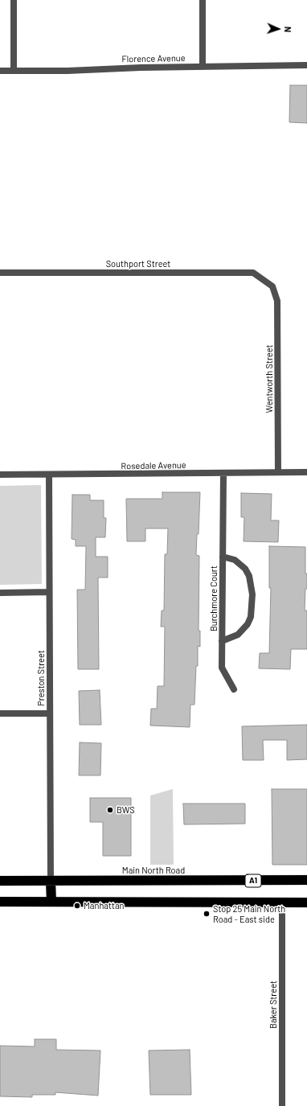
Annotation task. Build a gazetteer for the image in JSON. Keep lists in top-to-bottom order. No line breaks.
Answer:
{"streets":{"highway":["Main North Road","A1"],"street":["Florence Avenue","Southport Street","Wentworth Street","Rosedale Avenue","Burchmore Court","Preston Street","Baker Street"]},"crossings":[["Southport Street","Wentworth Street"],["Wentworth Street","Rosedale Avenue"],["Rosedale Avenue","Burchmore Court"],["Rosedale Avenue","Preston Street"],["Preston Street","Main North Road"]],"places":["BWS","Manhattan","Stop 25 Main North Road - East side"],"north":"right"}
